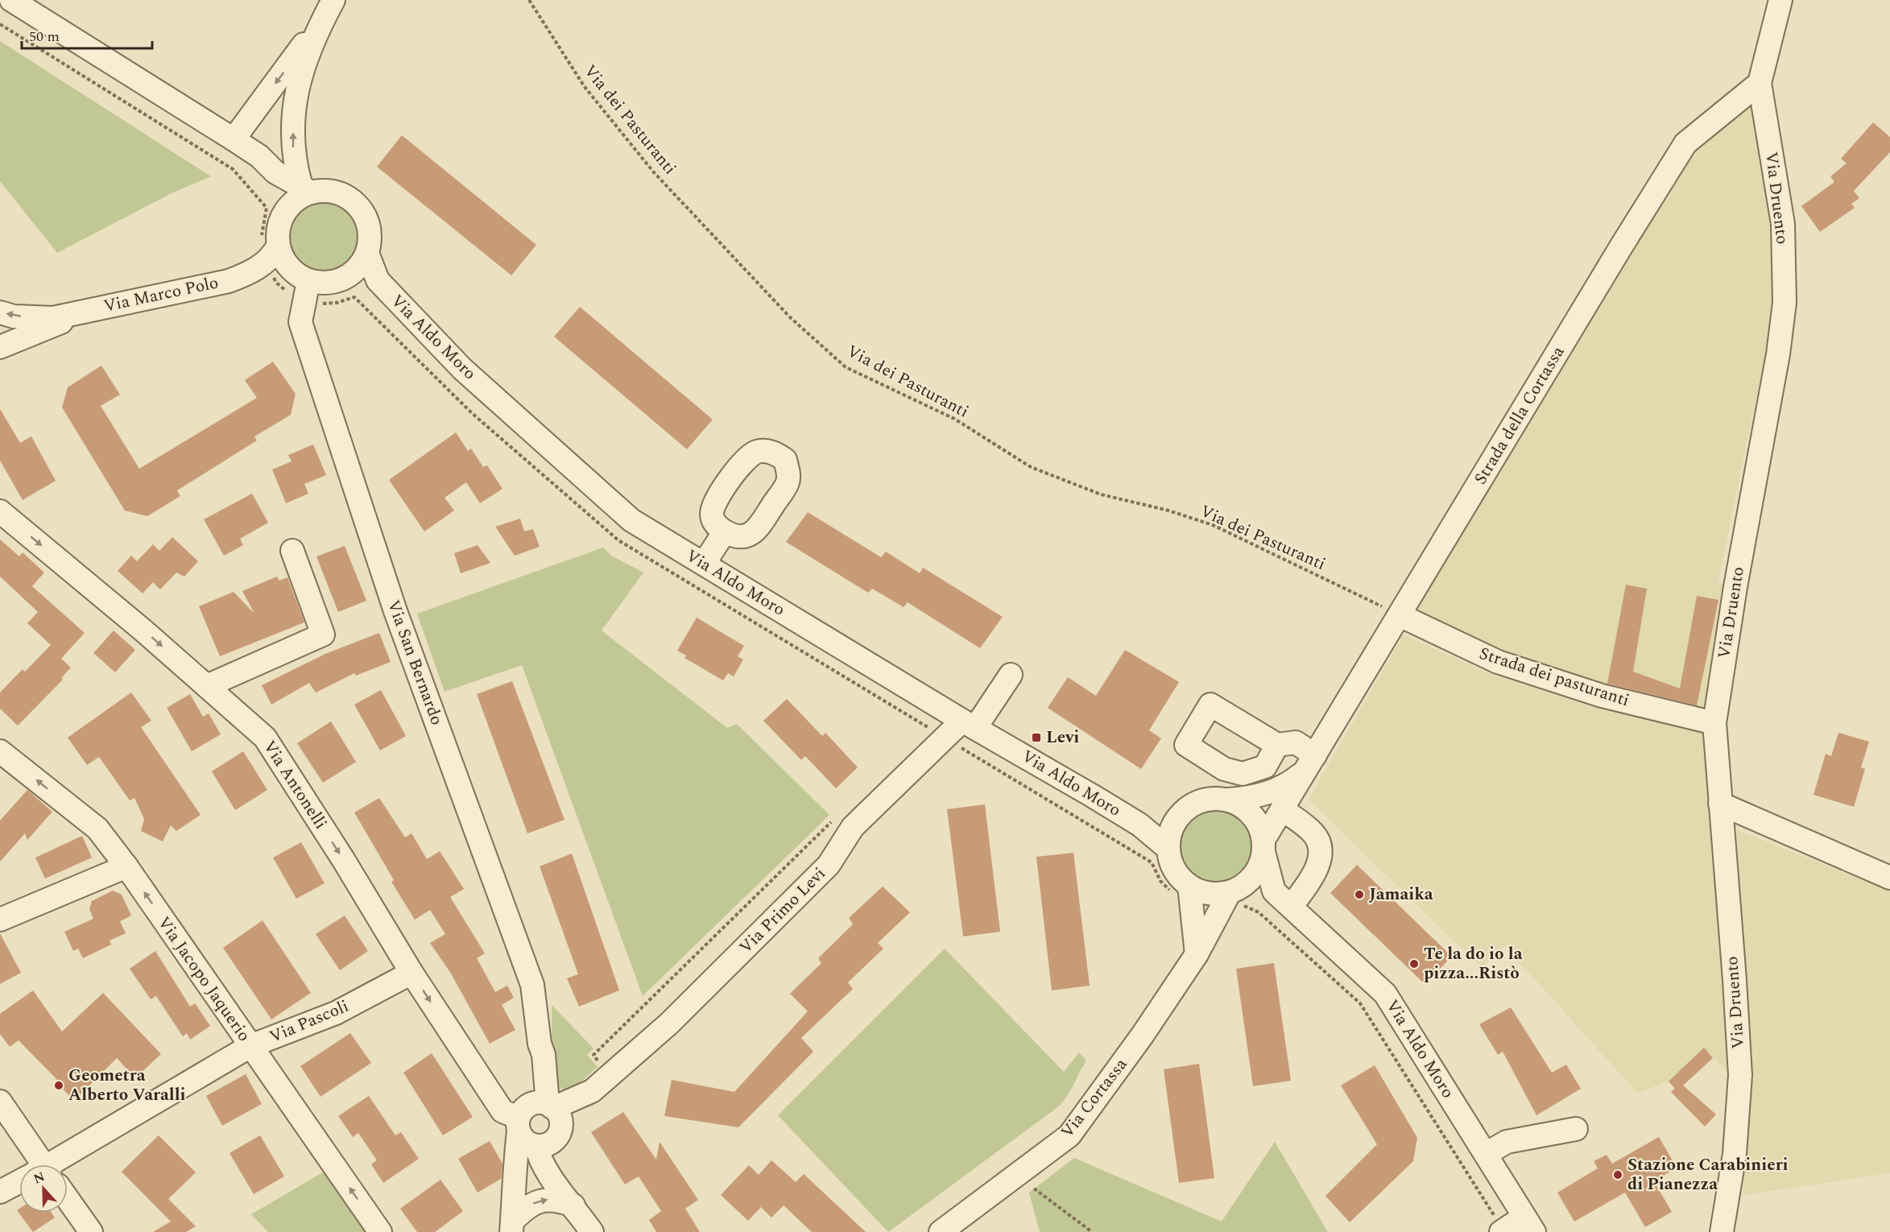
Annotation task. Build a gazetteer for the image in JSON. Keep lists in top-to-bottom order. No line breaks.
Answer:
{"streets":{"street":["Via Druento","Via Marco Polo","Via Aldo Moro","Strada della Cortassa","Via San Bernardo","Strada dei pasturanti","Via Antonelli","Via Primo Levi","Via Jacopo Jaquerio","Via Pascoli","Via Cortassa"],"path":["Via dei Pasturanti"]},"crossings":[["Via dei Pasturanti","Strada della Cortassa"],["Via dei Pasturanti","Strada dei pasturanti"],["Via Druento","Strada della Cortassa"],["Via Druento","Strada dei pasturanti"],["Via Marco Polo","Via Aldo Moro"],["Via Marco Polo","Via San Bernardo"],["Via Aldo Moro","Strada della Cortassa"],["Via Aldo Moro","Via San Bernardo"],["Via Aldo Moro","Via Primo Levi"],["Via Aldo Moro","Via Cortassa"],["Strada della Cortassa","Strada dei pasturanti"],["Strada della Cortassa","Via Cortassa"],["Via San Bernardo","Via Antonelli"],["Via San Bernardo","Via Primo Levi"],["Via Antonelli","Via Primo Levi"],["Via Antonelli","Via Pascoli"],["Via Jacopo Jaquerio","Via Pascoli"]],"one_way":["Via Antonelli","Via Jacopo Jaquerio"],"places":{"transit":["Levi"],"other":["Jamaika","Te la do io la pizza...Ristò","Geometra Alberto Varalli","Stazione Carabinieri di Pianezza"]},"scale_bar":"50 m","north":"top"}
